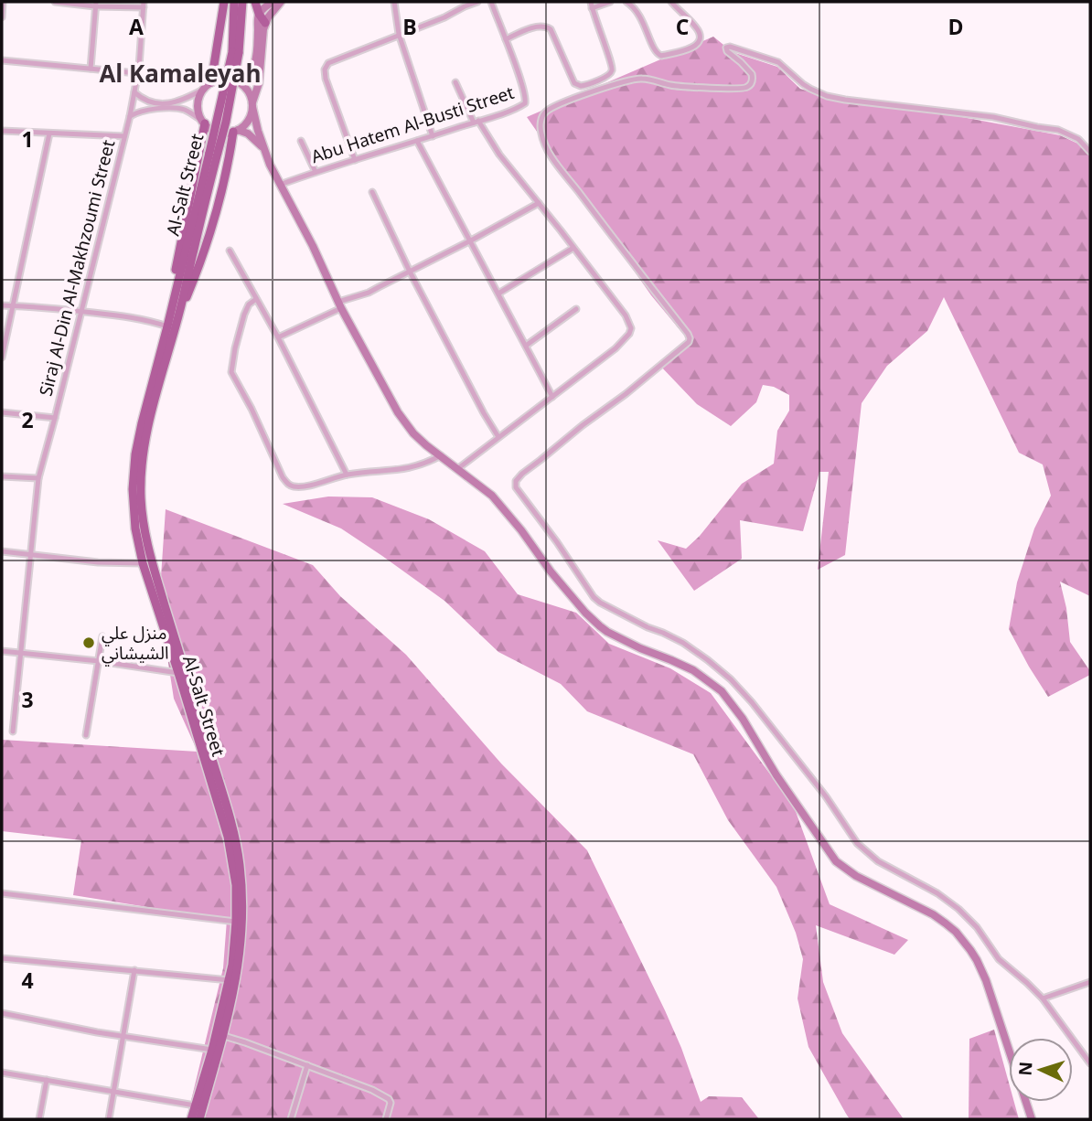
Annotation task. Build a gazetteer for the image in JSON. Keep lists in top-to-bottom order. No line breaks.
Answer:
{"streets":{"main road":["Al-Salt Street"],"street":["Abu Hatem Al-Busti Street","Siraj Al-Din Al-Makhzoumi Street"]},"districts":["Al Kamaleyah"],"places":["منزل علي الشيشاني"],"north":"left","grid":{"columns":["A","B","C","D"],"rows":["1","2","3","4"]}}
